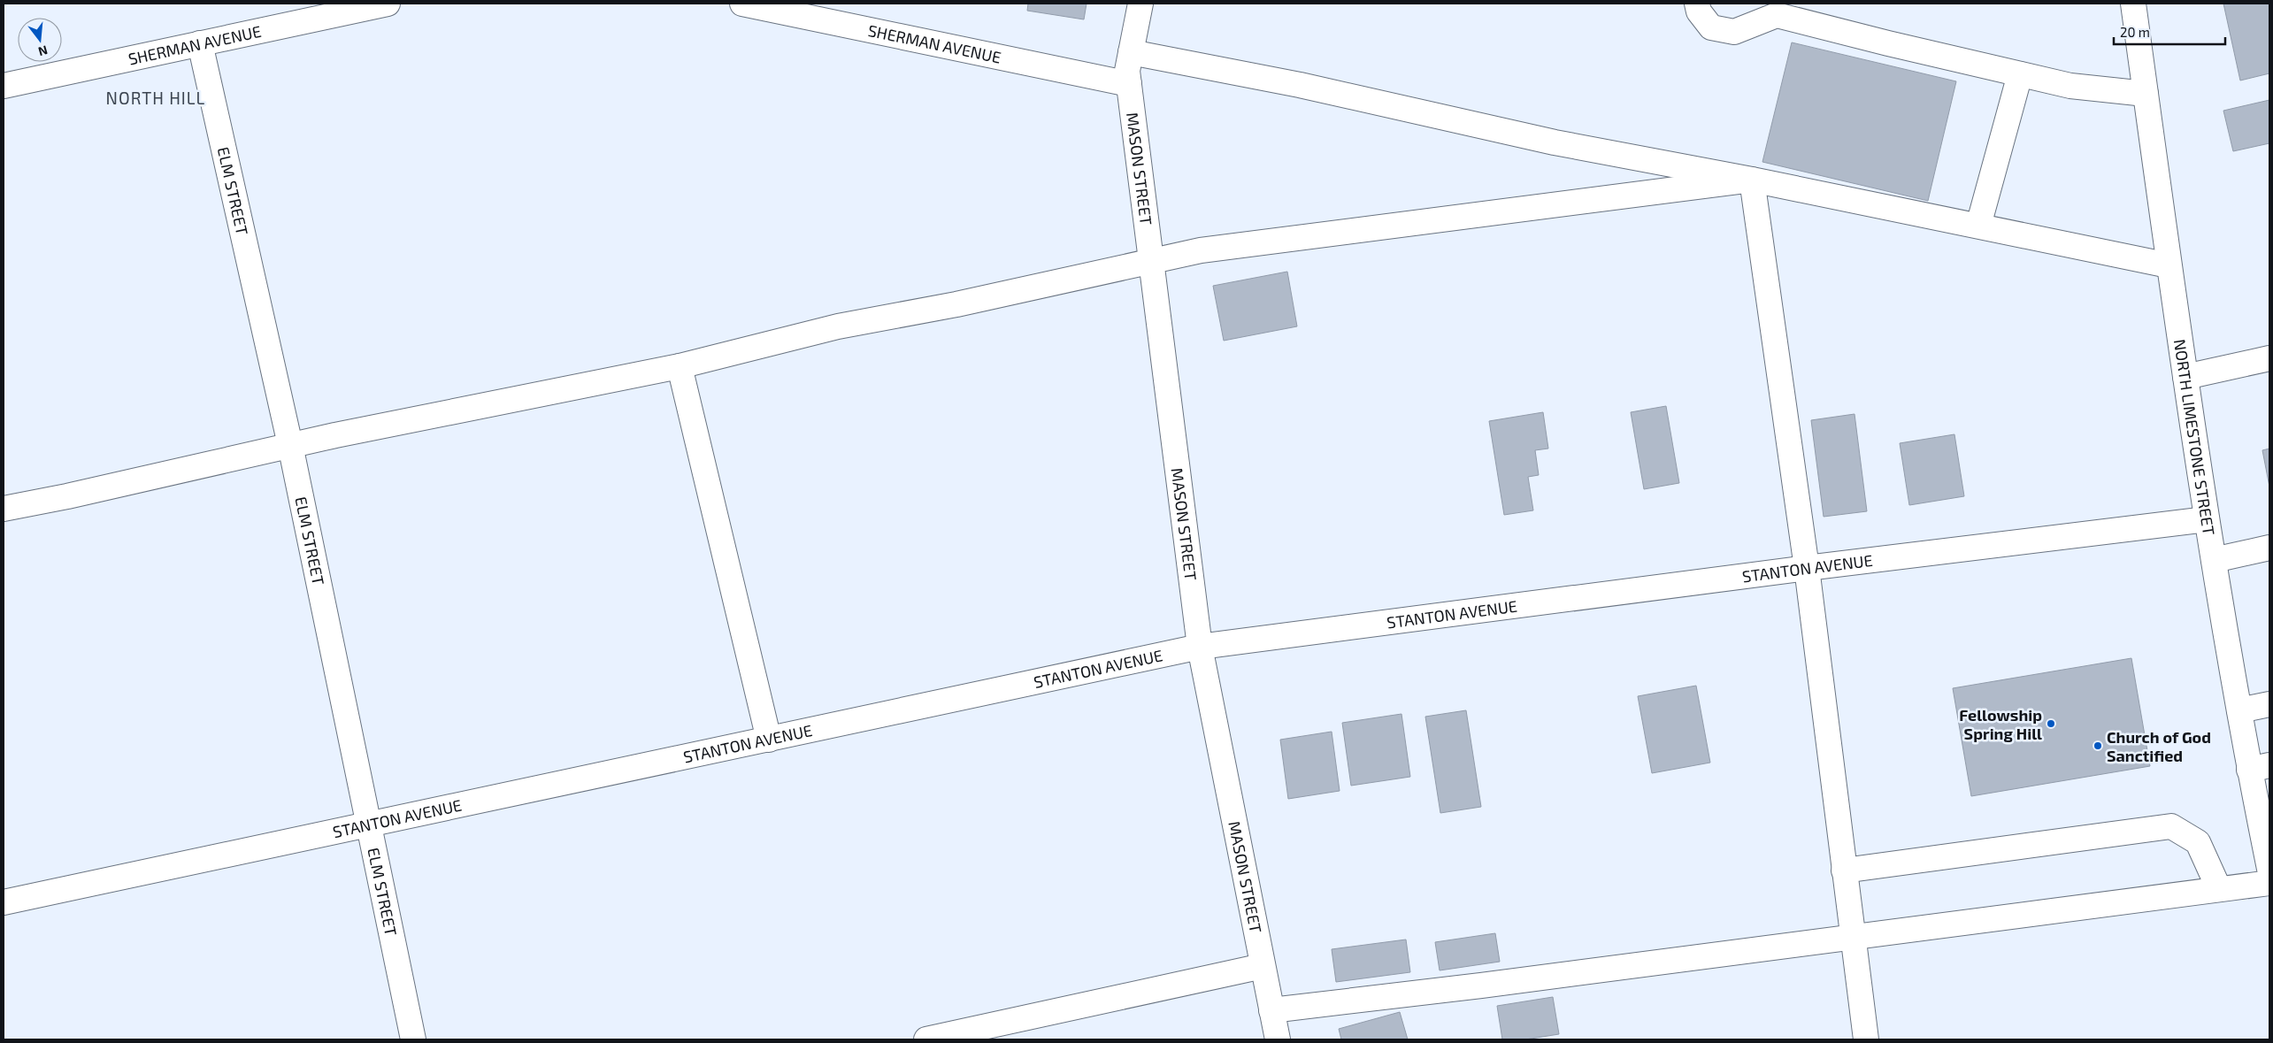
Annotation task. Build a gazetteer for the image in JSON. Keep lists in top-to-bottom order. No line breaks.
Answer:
{"streets":{"street":["SHERMAN AVENUE","MASON STREET","ELM STREET","NORTH LIMESTONE STREET","STANTON AVENUE"]},"crossings":[["SHERMAN AVENUE","MASON STREET"],["SHERMAN AVENUE","ELM STREET"],["MASON STREET","STANTON AVENUE"],["ELM STREET","STANTON AVENUE"],["NORTH LIMESTONE STREET","STANTON AVENUE"]],"districts":["NORTH HILL"],"places":["Fellowship Spring Hill","Church of God Sanctified"],"scale_bar":"20 m","north":"bottom"}
